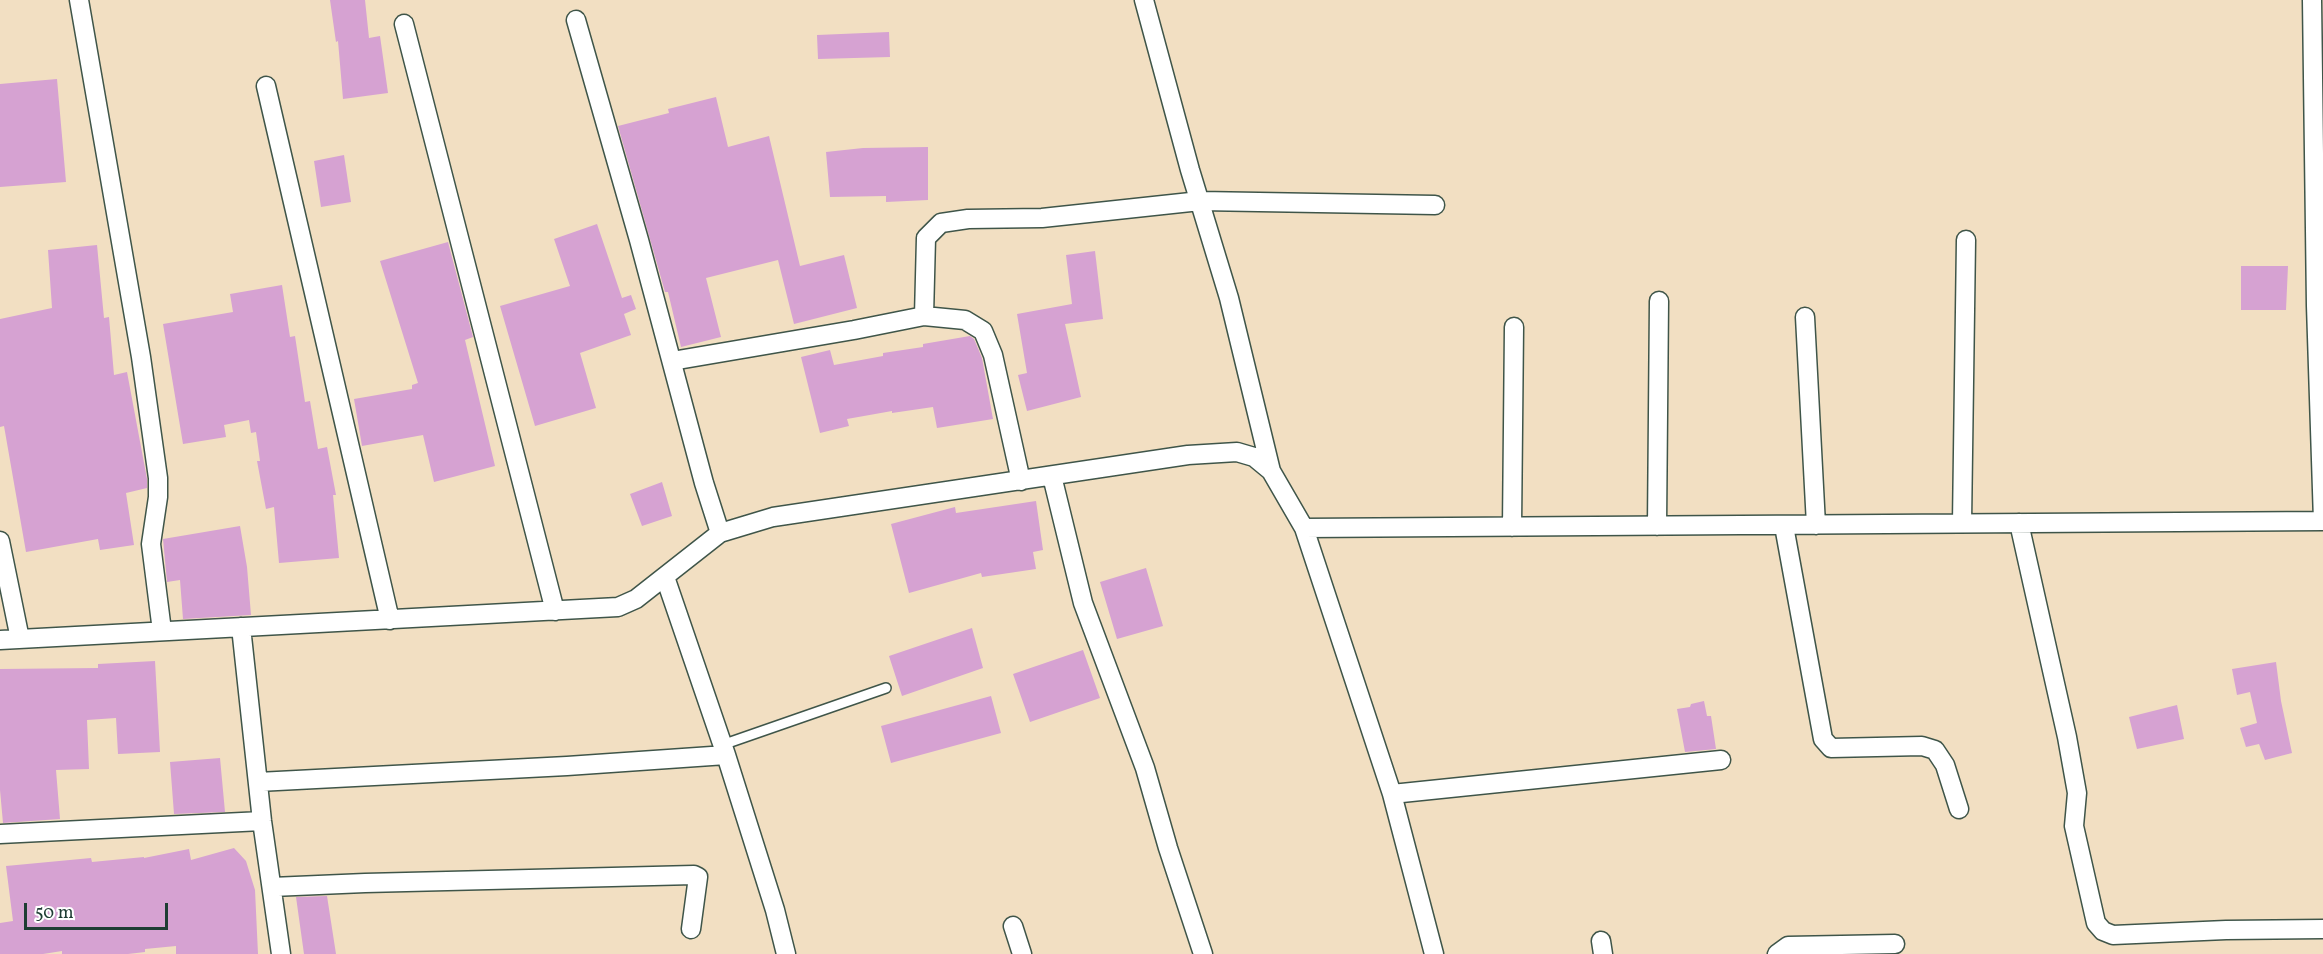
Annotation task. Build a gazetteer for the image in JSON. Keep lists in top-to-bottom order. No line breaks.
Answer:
{"scale_bar":"50 m"}
